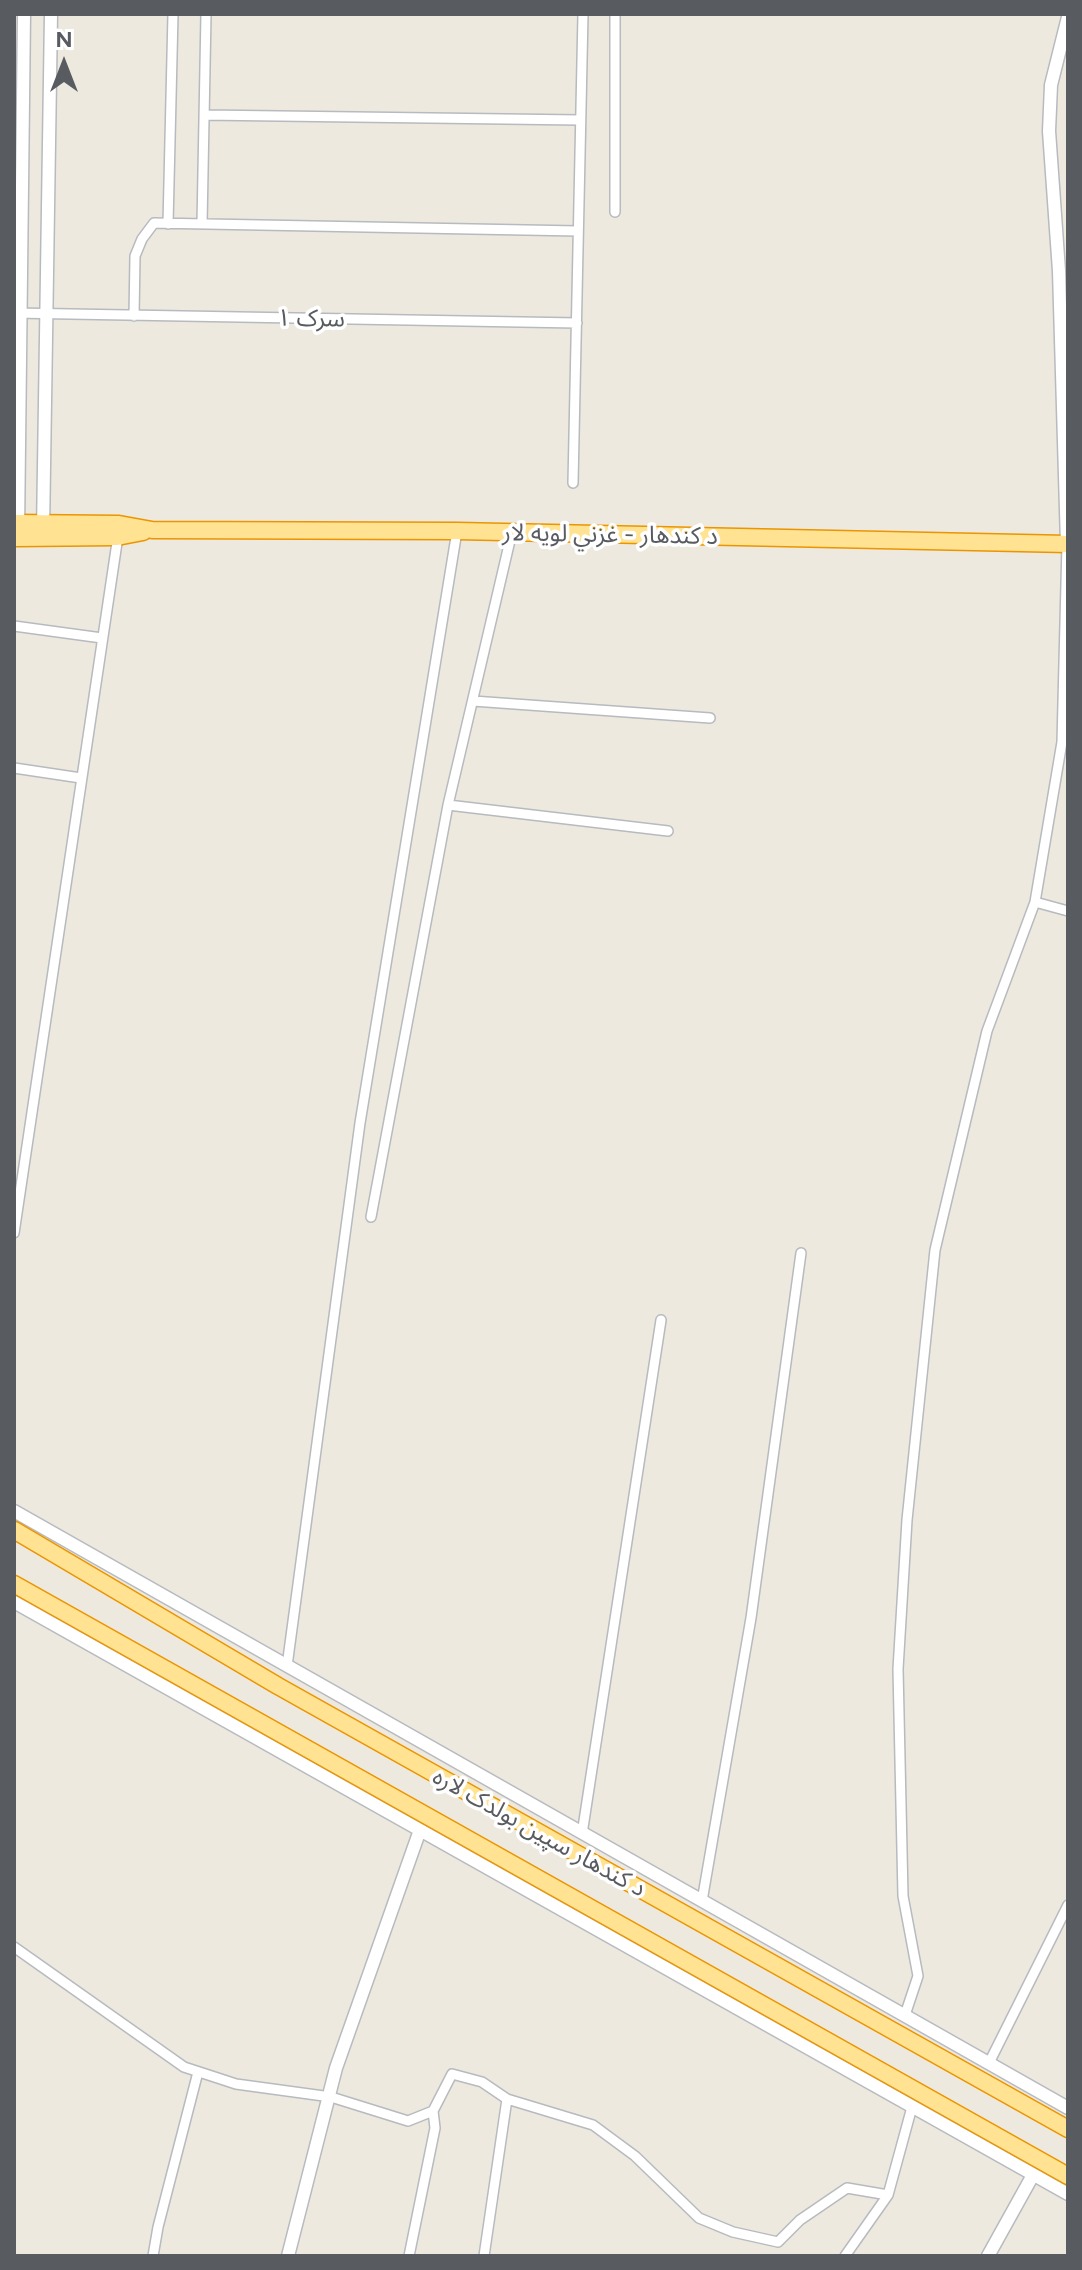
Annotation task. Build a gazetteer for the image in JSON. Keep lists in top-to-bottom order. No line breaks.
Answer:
{"streets":{"highway":["د کندهار - غزني لويه لار","د کندهار سپین بولدک لاره"],"street":["سرک ۱"]},"north":"top"}
